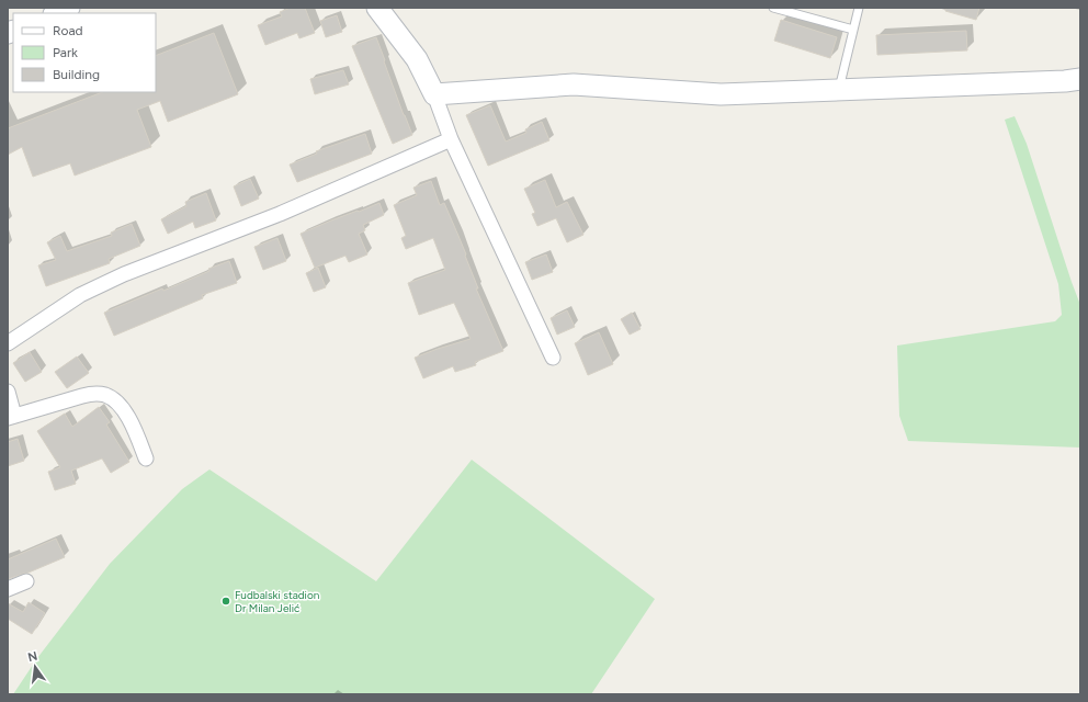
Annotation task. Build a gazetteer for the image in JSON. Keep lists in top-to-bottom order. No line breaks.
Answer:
{"places":["Fudbalski stadion Dr Milan Jelić"],"legend":["Road","Park","Building"],"north":"top"}
